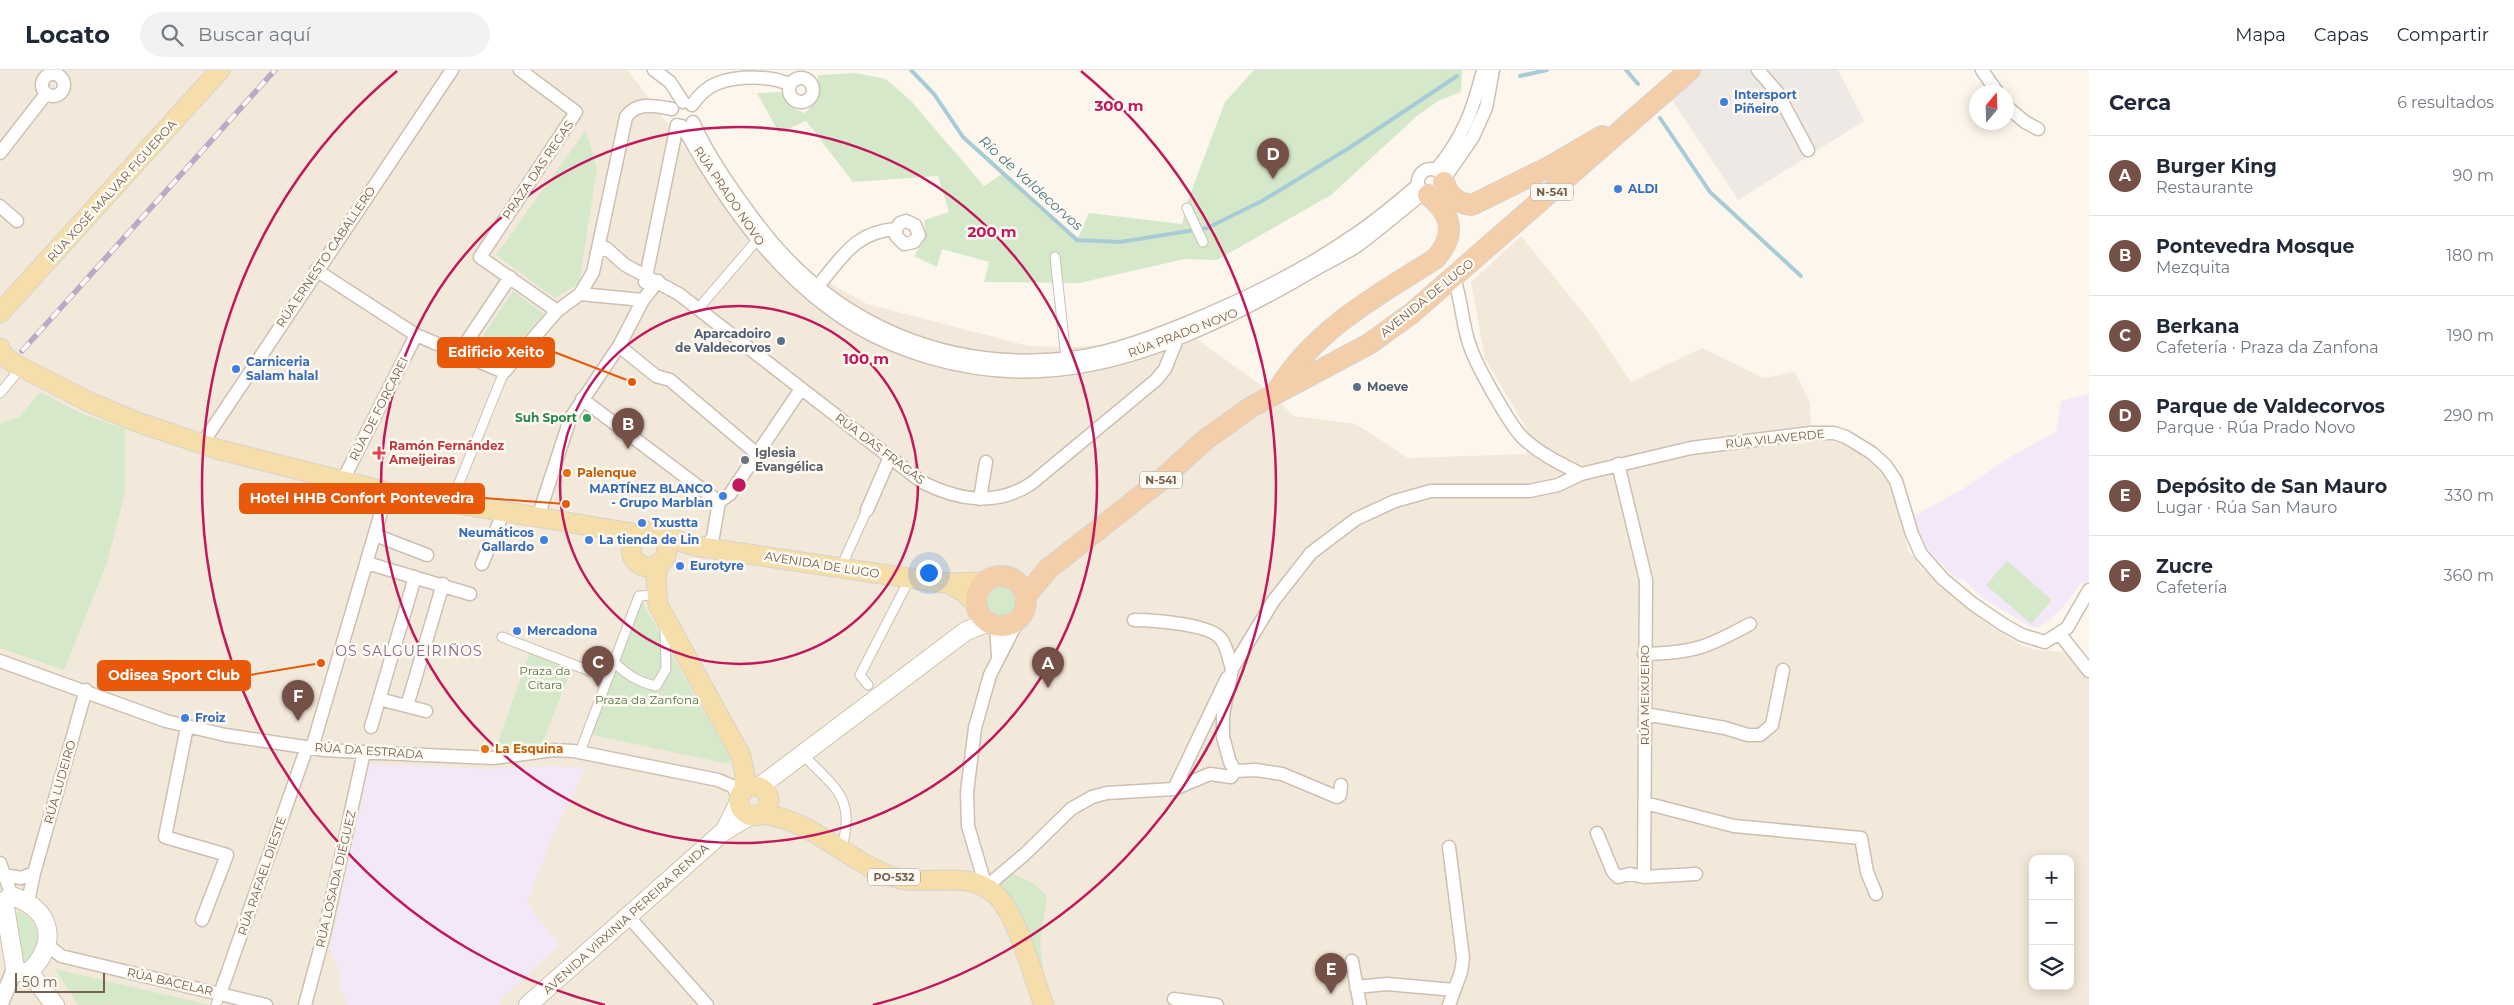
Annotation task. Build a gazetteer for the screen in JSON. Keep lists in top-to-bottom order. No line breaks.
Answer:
{"streets":{"highway":["N-541","AVENIDA DE LUGO"],"main road":["RÚA XOSÉ MALVAR FIGUEROA","PO-532","AVENIDA VIRXINIA PEREIRA RENDA"],"street":["PRAZA DAS REGAS","RÚA PRADO NOVO","RÚA ERNESTO CABALLERO","RÚA DE FORCAREI","RÚA VILAVERDE","RÚA DAS FRAGAS","RÚA MEIXUEIRO","RÚA DA ESTRADA","RÚA LUDEIRO","RÚA RAFAEL DIESTE","RÚA LOSADA DIÉGUEZ","RÚA BACELAR"]},"crossings":[["N-541","AVENIDA DE LUGO"],["N-541","AVENIDA VIRXINIA PEREIRA RENDA"],["RÚA PRADO NOVO","RÚA DAS FRAGAS"],["AVENIDA DE LUGO","AVENIDA VIRXINIA PEREIRA RENDA"],["RÚA VILAVERDE","RÚA MEIXUEIRO"],["RÚA DA ESTRADA","RÚA LUDEIRO"],["RÚA DA ESTRADA","RÚA RAFAEL DIESTE"],["RÚA DA ESTRADA","PO-532"],["RÚA DA ESTRADA","RÚA LOSADA DIÉGUEZ"],["RÚA DA ESTRADA","AVENIDA VIRXINIA PEREIRA RENDA"],["RÚA RAFAEL DIESTE","RÚA BACELAR"],["PO-532","AVENIDA VIRXINIA PEREIRA RENDA"]],"districts":["OS SALGUEIRIÑOS"],"water":["Río de Valdecorvos"],"parks":["Praza da Cítara","Praza da Zanfona"],"places":{"other":["Intersport Piñeiro","ALDI","Aparcadoiro de Valdecorvos","Carniceria Salam halal","Edificio Xeito","Moeve","Suh Sport","Iglesia Evangélica","Palenque","MARTÍNEZ BLANCO - Grupo Marblan","Hotel HHB Confort Pontevedra","Txustta","Neumáticos Gallardo","La tienda de Lin","Eurotyre","Mercadona","Odisea Sport Club","Froiz","La Esquina"],"health":["Ramón Fernández Ameijeiras"]},"scale_bar":"50 m","north":"top","page":{"header":"Locato","search":"Buscar aquí","nav":["Mapa","Capas","Compartir"],"heading":["Cerca","6 resultados"],"list":[{"mark":"A","name":"Burger King","note":"Restaurante","value":"90 m"},{"mark":"B","name":"Pontevedra Mosque","note":"Mezquita","value":"180 m"},{"mark":"C","name":"Berkana","note":"Cafetería · Praza da Zanfona","value":"190 m"},{"mark":"D","name":"Parque de Valdecorvos","note":"Parque · Rúa Prado Novo","value":"290 m"},{"mark":"E","name":"Depósito de San Mauro","note":"Lugar · Rúa San Mauro","value":"330 m"},{"mark":"F","name":"Zucre","note":"Cafetería","value":"360 m"}],"pins":["D","B","C","A","F","E"],"map_buttons":["+","−"],"scale":"50 m"},"rings":["300 m","200 m","100 m"]}
